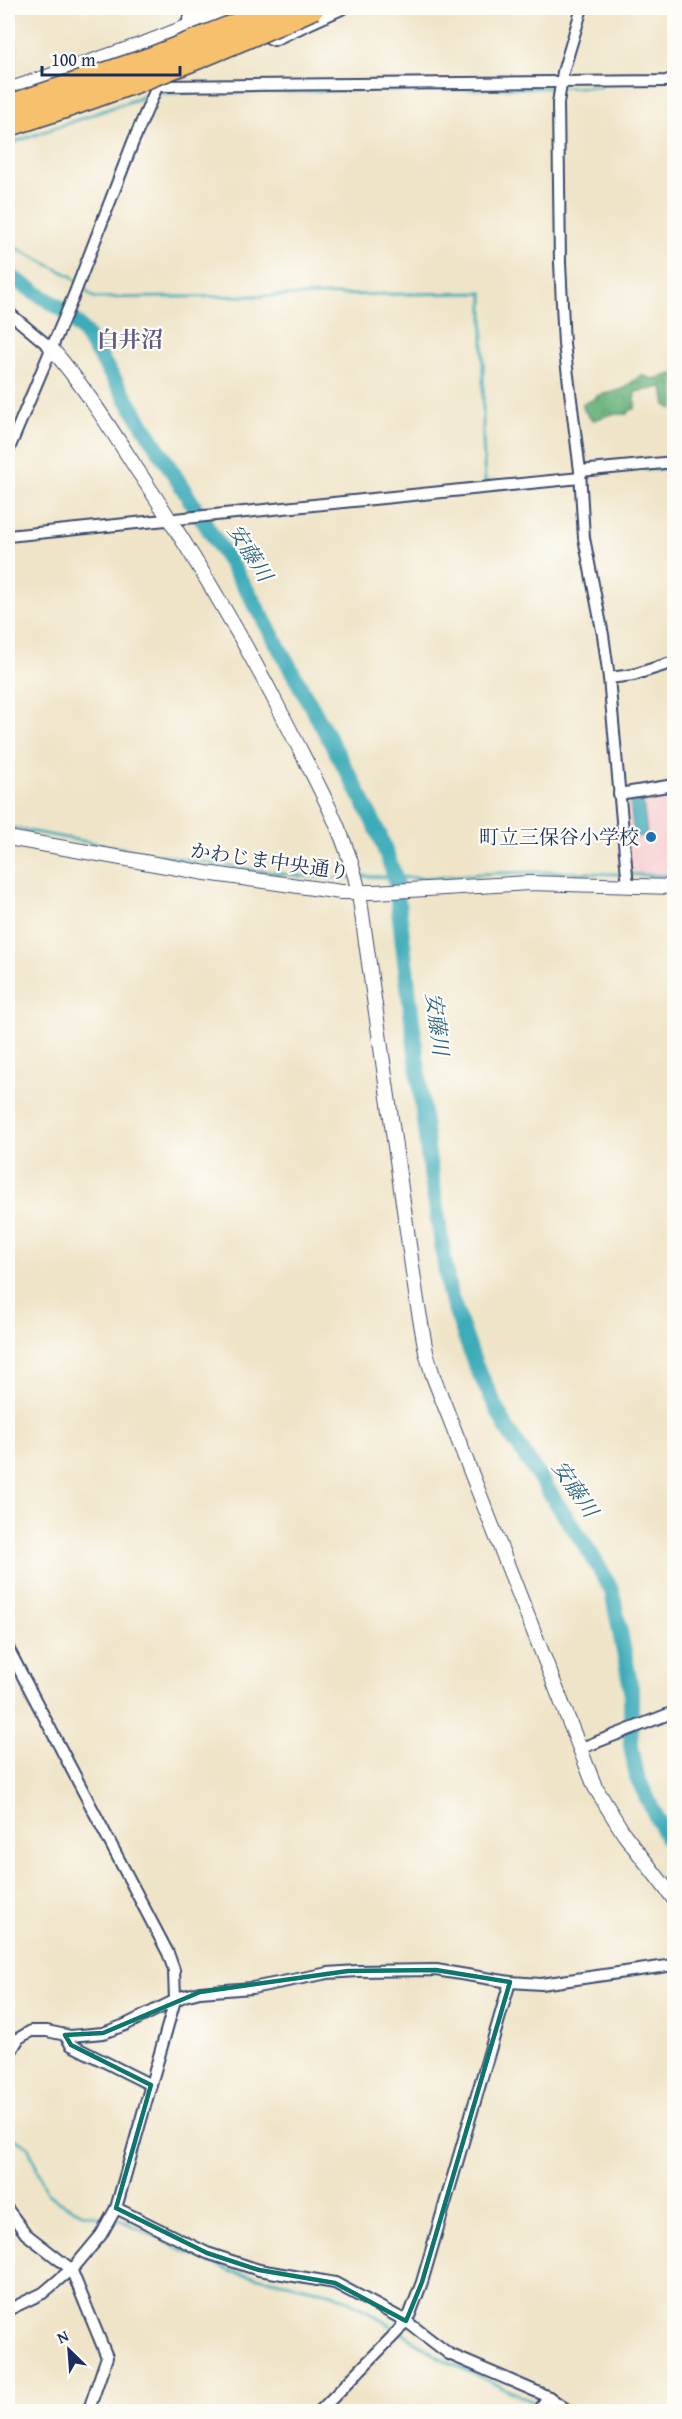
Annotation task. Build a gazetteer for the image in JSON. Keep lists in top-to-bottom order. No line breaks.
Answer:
{"streets":{"street":["かわじま中央通り"]},"districts":["白井沼"],"water":["安藤川"],"places":["町立三保谷小学校"],"scale_bar":"100 m","north":"top left"}
